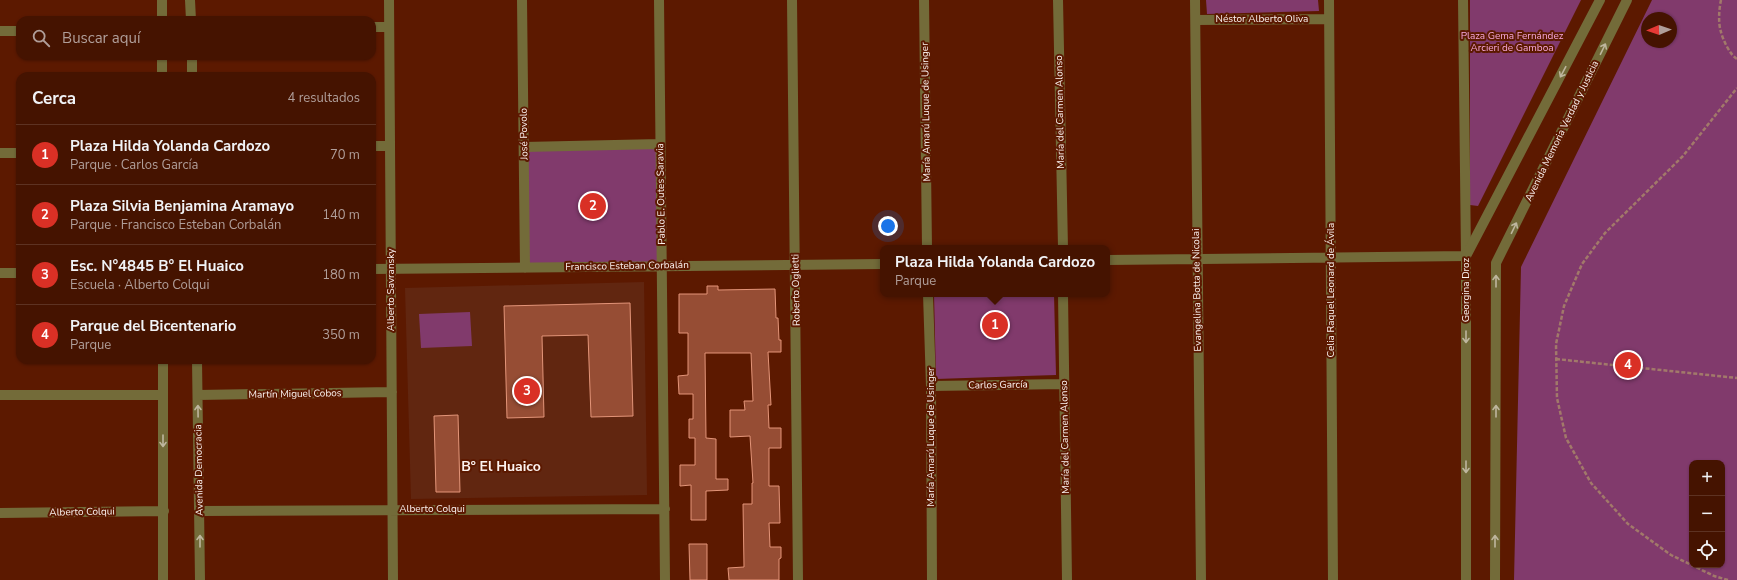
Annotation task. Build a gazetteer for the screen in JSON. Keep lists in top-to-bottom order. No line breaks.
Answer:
{"streets":{"street":["Néstor Alberto Oliva","María Amarú Luque de Usinger","María del Carmen Alonso","Avenida Memoria Verdad y Justicia","José Povolo","Pablo E. Outes Saravia","Francisco Esteban Corbalán","Alberto Savransky","Roberto Oglietti","Evangelina Botta de Nicolai","Celia Raquel Leonard de Ávila","Georgina Droz","Carlos García","Martín Miguel Cobos","Avenida Democracia","Alberto Colqui"]},"crossings":[["Néstor Alberto Oliva","Evangelina Botta de Nicolai"],["Néstor Alberto Oliva","Celia Raquel Leonard de Ávila"],["María Amarú Luque de Usinger","Carlos García"],["María del Carmen Alonso","Carlos García"],["José Povolo","Francisco Esteban Corbalán"],["Pablo E. Outes Saravia","Francisco Esteban Corbalán"],["Pablo E. Outes Saravia","Alberto Colqui"],["Francisco Esteban Corbalán","Alberto Savransky"],["Francisco Esteban Corbalán","Roberto Oglietti"],["Alberto Savransky","Martín Miguel Cobos"],["Alberto Savransky","Alberto Colqui"],["Martín Miguel Cobos","Avenida Democracia"],["Avenida Democracia","Alberto Colqui"]],"one_way":["Georgina Droz"],"districts":["Bº El Huaico"],"parks":["Plaza Gema Fernández Arcieri de Gamboa"],"north":"left","page":{"search":"Buscar aquí","heading":["Cerca","4 resultados"],"list":[{"mark":"1","name":"Plaza Hilda Yolanda Cardozo","note":"Parque · Carlos García","value":"70 m"},{"mark":"2","name":"Plaza Silvia Benjamina Aramayo","note":"Parque · Francisco Esteban Corbalán","value":"140 m"},{"mark":"3","name":"Esc. N°4845 B° El Huaico","note":"Escuela · Alberto Colqui","value":"180 m"},{"mark":"4","name":"Parque del Bicentenario","note":"Parque","value":"350 m"}],"pins":["2","1","4","3"],"popup":["Plaza Hilda Yolanda Cardozo","Parque"],"map_buttons":["+","−"]}}
